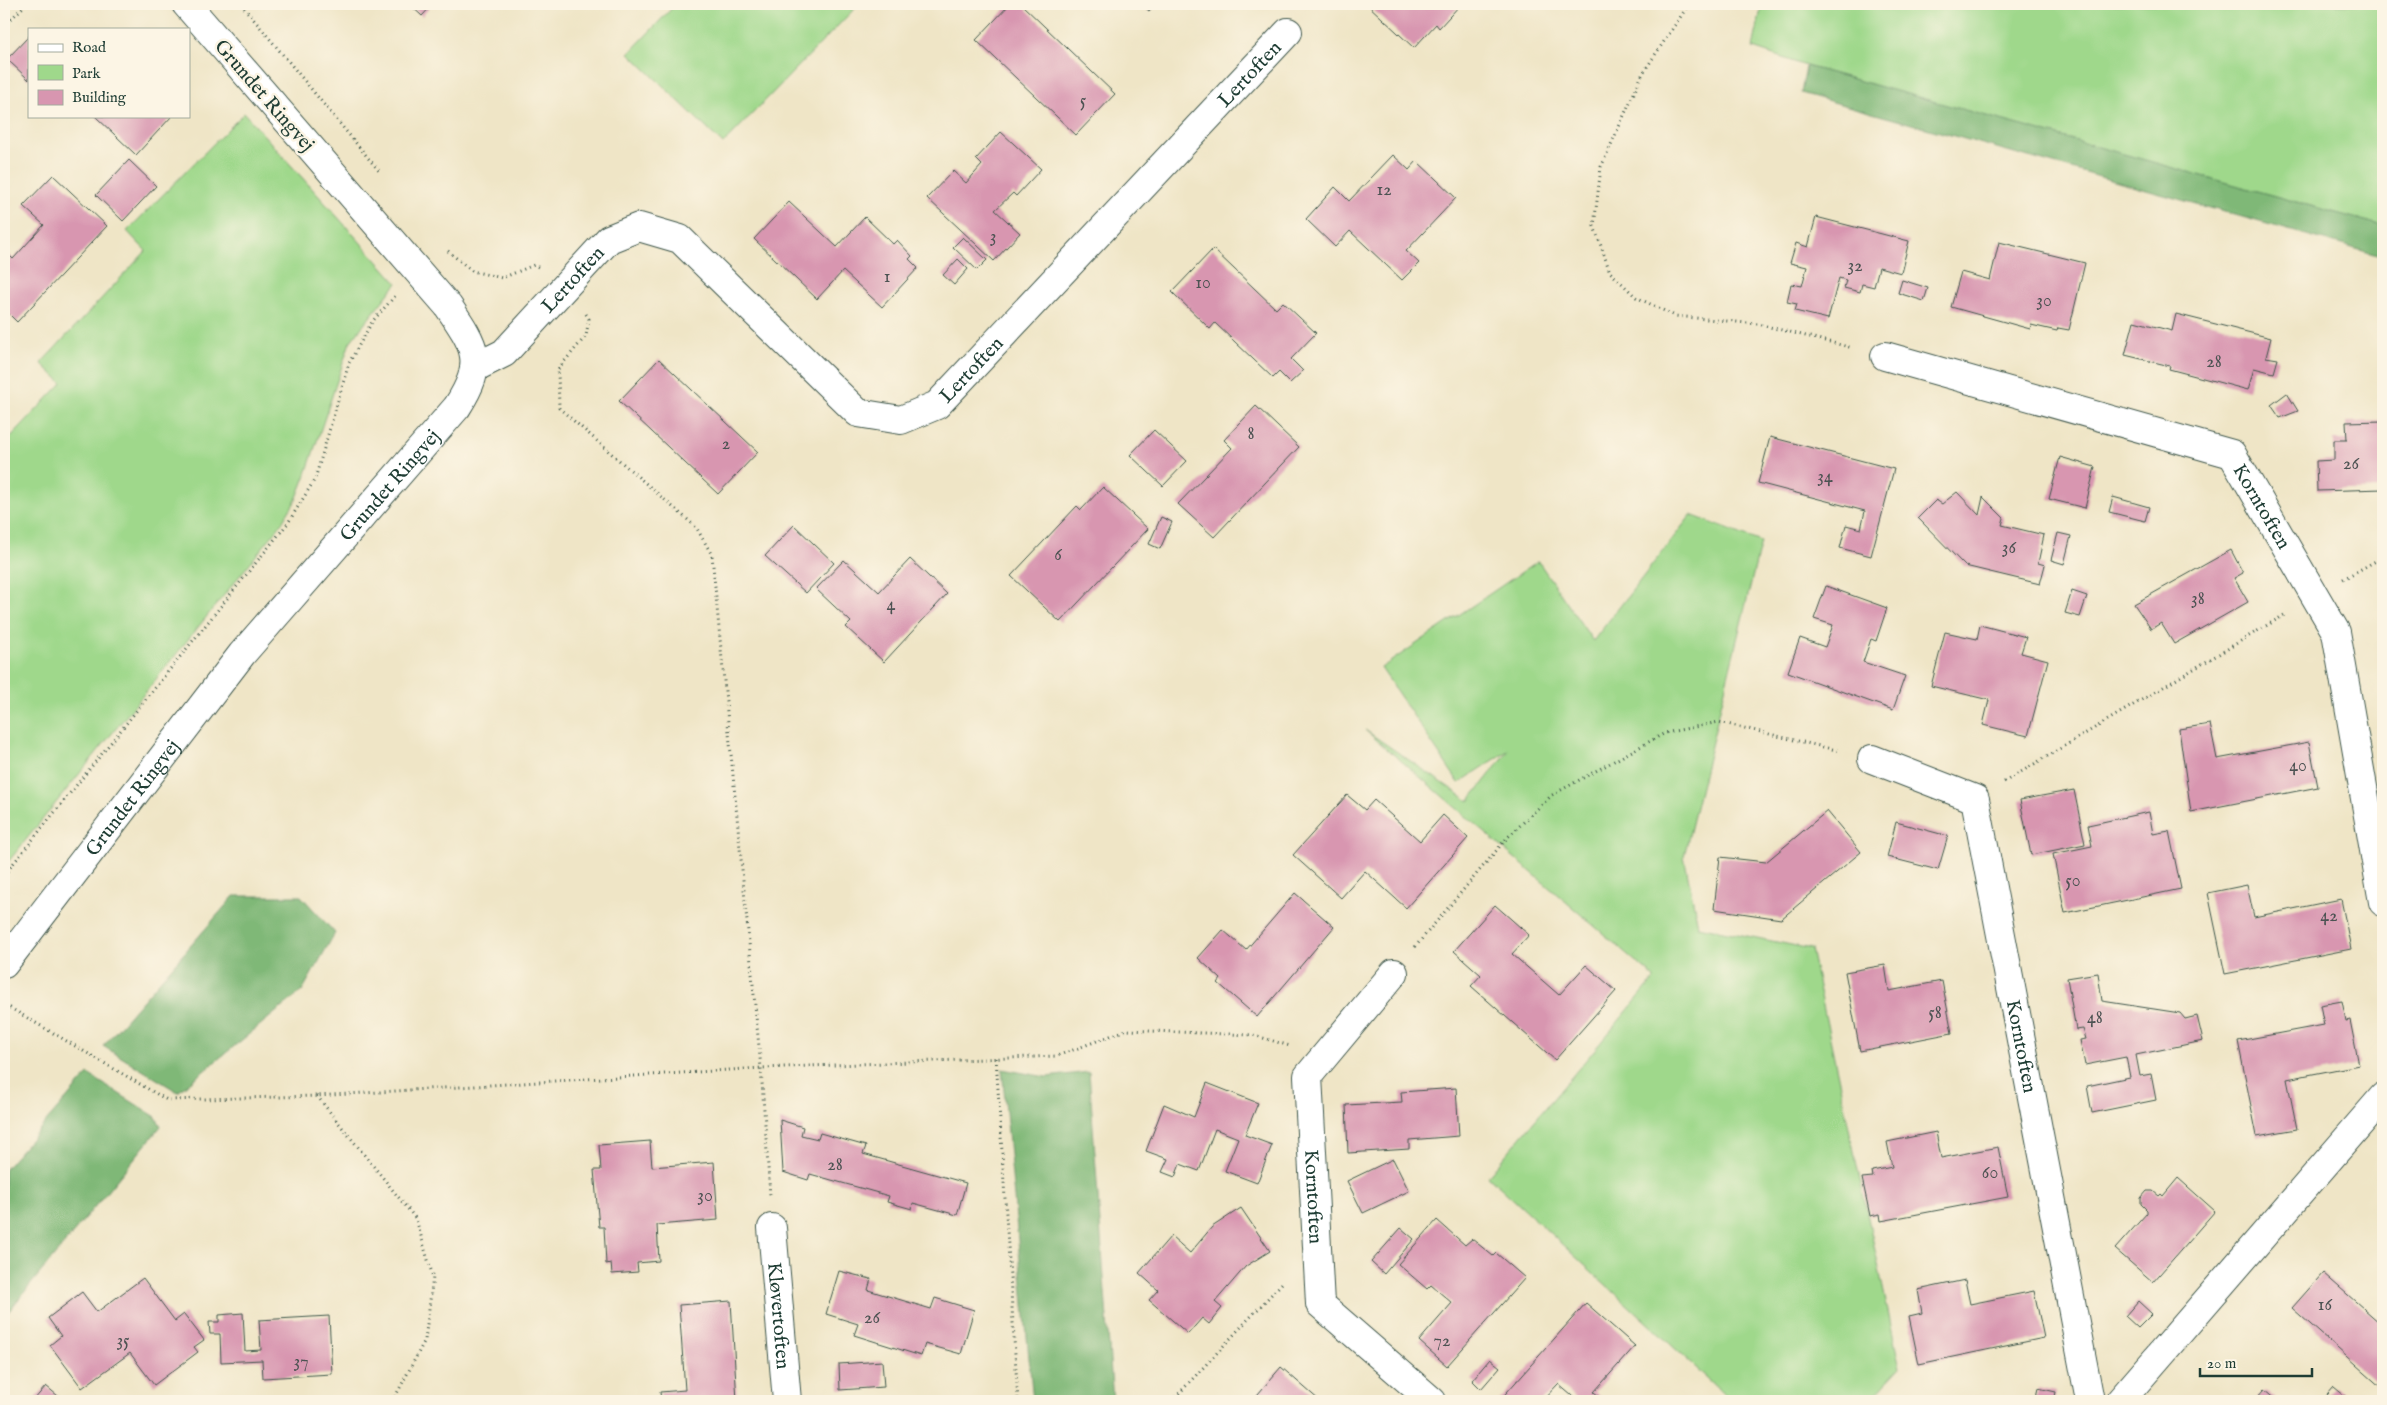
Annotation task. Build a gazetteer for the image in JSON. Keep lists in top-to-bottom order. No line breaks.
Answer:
{"streets":{"street":["Lertoften","Grundet Ringvej","Korntoften","Kløvertoften"]},"crossings":[["Lertoften","Grundet Ringvej"]],"house_numbers":["5","12","3","32","1","10","30","28","8","2","26","34","36","6","38","4","40","50","42","58","48","28","60","30","16","26","35","72","37"],"legend":["Road","Park","Building"],"scale_bar":"20 m"}
